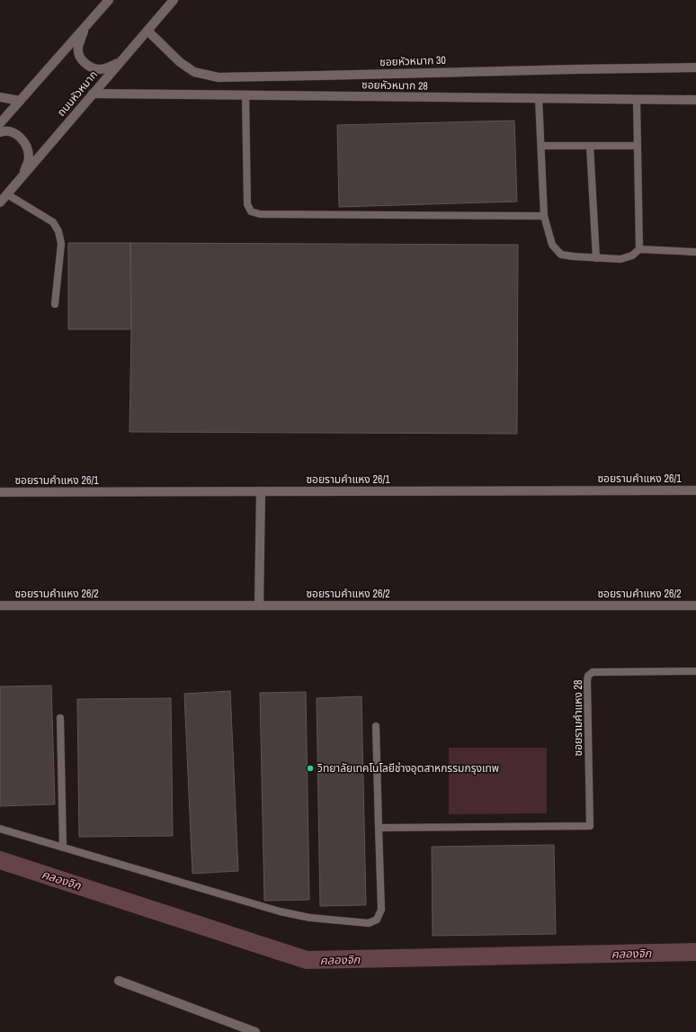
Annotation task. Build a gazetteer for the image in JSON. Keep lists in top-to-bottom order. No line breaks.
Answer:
{"streets":{"street":["ซอยหัวหมาก 30","ซอยหัวหมาก 28","ถนนหัวหมาก","ซอยรามคำแหง 26/1","ซอยรามคำแหง 26/2"],"lane":["ซอยรามคำแหง 28"]},"crossings":[["ซอยหัวหมาก 30","ถนนหัวหมาก"],["ซอยหัวหมาก 28","ถนนหัวหมาก"]],"water":["คลองจิก"],"places":["วิทยาลัยเทคโนโลยีช่างอุตสาหกรรมกรุงเทพ"]}
